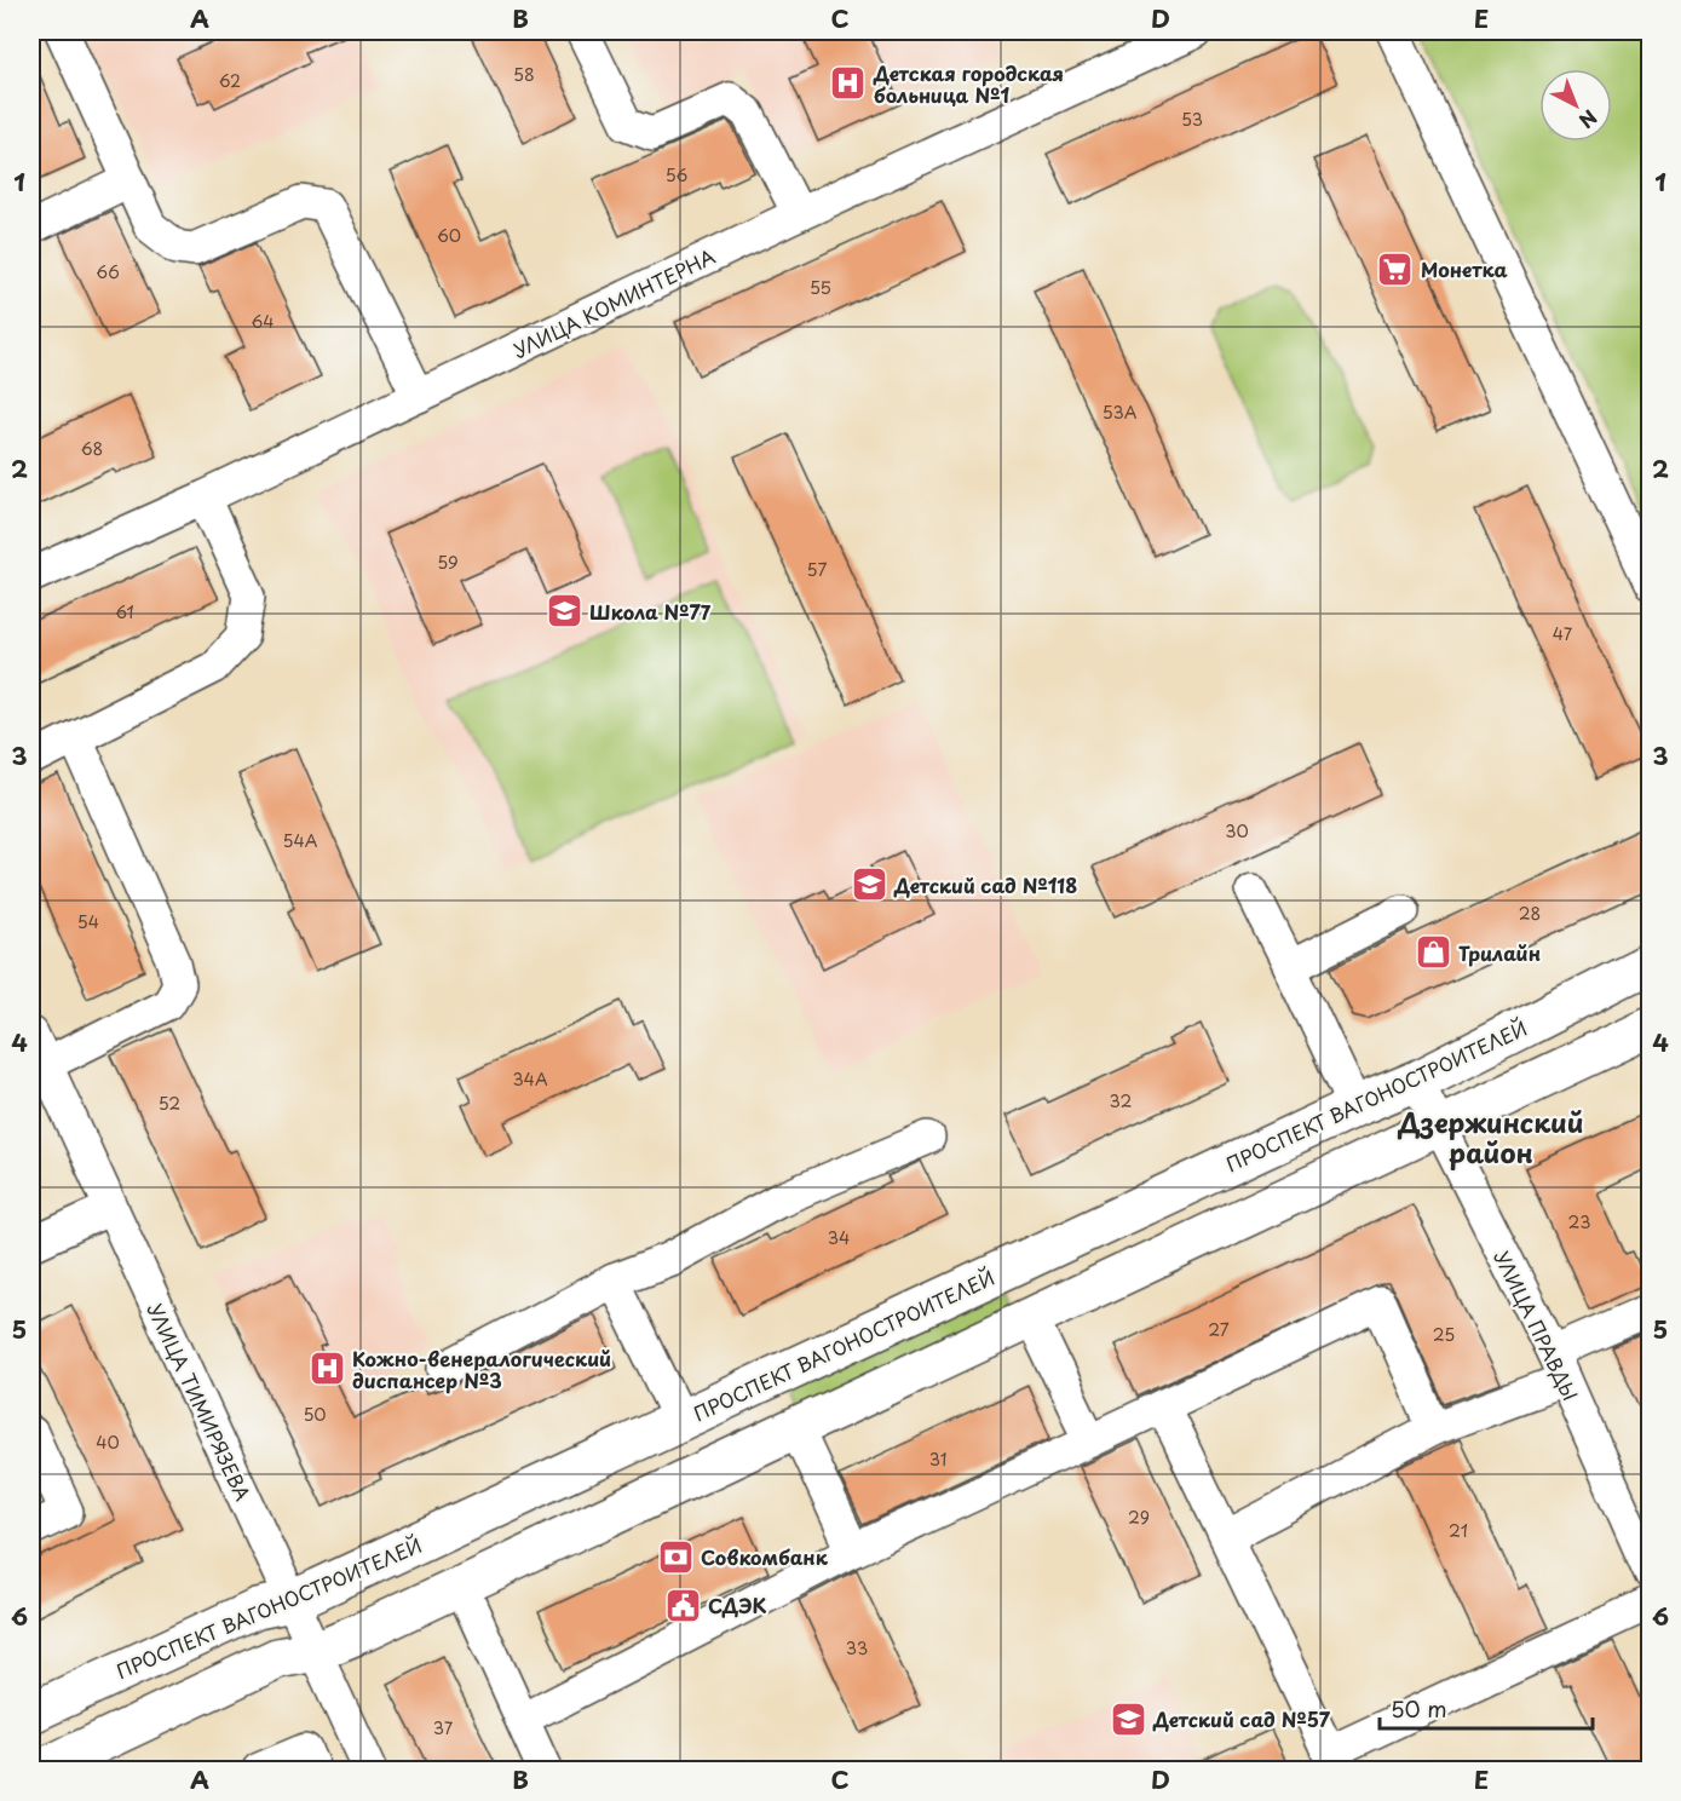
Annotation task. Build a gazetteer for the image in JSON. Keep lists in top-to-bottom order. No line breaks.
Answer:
{"streets":{"main road":["ПРОСПЕКТ ВАГОНОСТРОИТЕЛЕЙ"],"street":["УЛИЦА КОМИНТЕРНА","УЛИЦА ПРАВДЫ","УЛИЦА ТИМИРЯЗЕВА"]},"crossings":[["ПРОСПЕКТ ВАГОНОСТРОИТЕЛЕЙ","УЛИЦА ПРАВДЫ"],["ПРОСПЕКТ ВАГОНОСТРОИТЕЛЕЙ","УЛИЦА ТИМИРЯЗЕВА"]],"districts":["Дзержинский район"],"places":{"hospital":["Детская городская больница №1","Кожно-венералогический диспансер №3"],"supermarket":["Монетка"],"school or university":["Школа №77","Детский сад №118","Детский сад №57"],"shop":["Трилайн"],"bank":["Совкомбанк"],"public building":["СДЭК"]},"house_numbers":["58","62","53","56","60","66","55","64","53А","68","59","57","61","47","30","54А","28","54","34А","32","52","23","34","27","25","50","40","31","29","21","33","37"],"scale_bar":"50 m","north":"bottom right","grid":{"columns":["A","B","C","D","E"],"rows":["1","2","3","4","5","6"]}}
